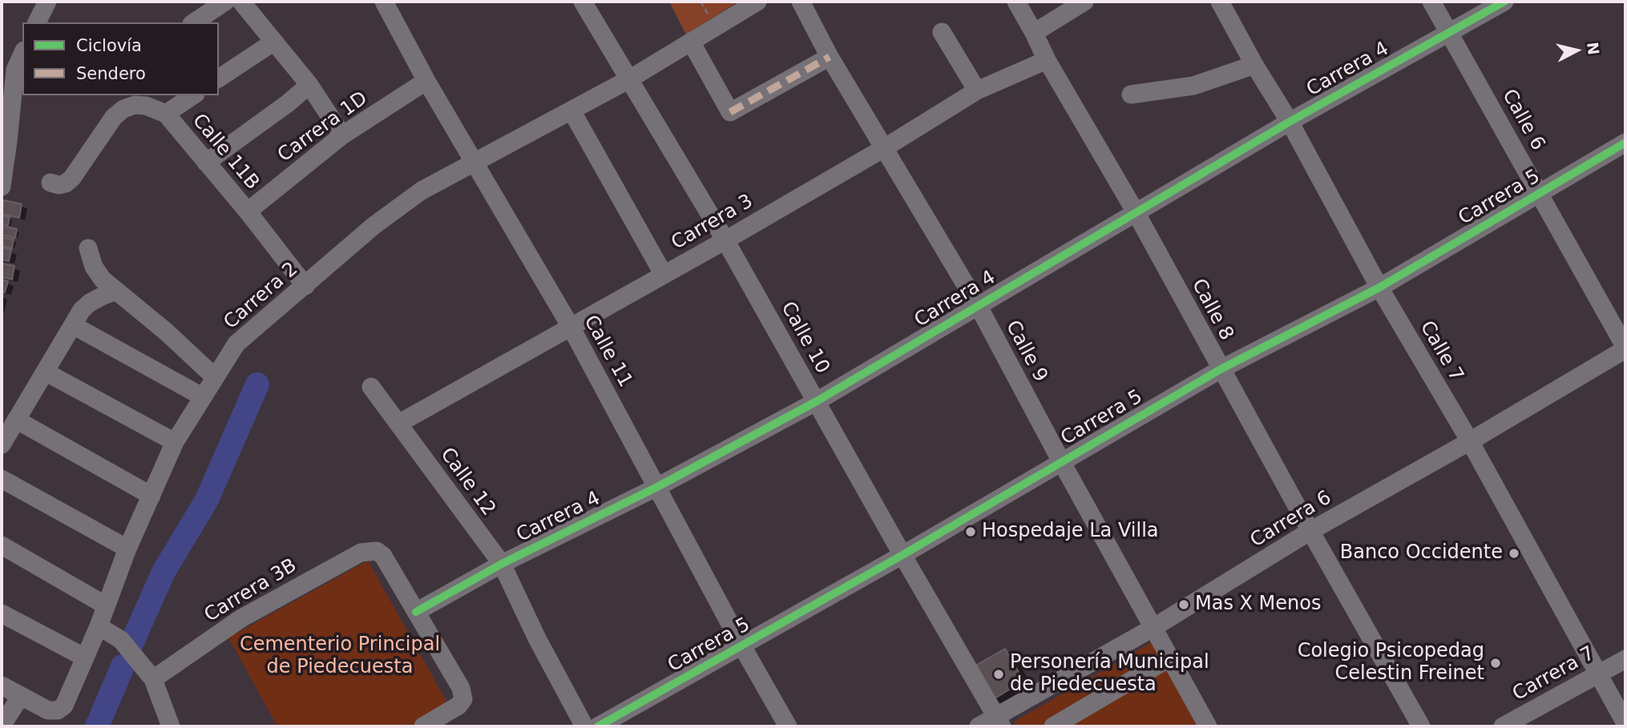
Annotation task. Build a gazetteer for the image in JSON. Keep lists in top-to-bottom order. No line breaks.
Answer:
{"streets":{"street":["Carrera 4","Calle 6","Carrera 1D","Calle 11B","Carrera 5","Carrera 3","Carrera 2","Calle 8","Calle 10","Calle 11","Calle 9","Calle 7","Calle 12","Carrera 6","Carrera 3B","Carrera 7"]},"crossings":[["Carrera 4","Calle 6"],["Carrera 4","Calle 8"],["Carrera 4","Calle 10"],["Carrera 4","Calle 11"],["Carrera 4","Calle 9"],["Carrera 4","Calle 7"],["Carrera 4","Calle 12"],["Carrera 4","Carrera 3B"],["Calle 6","Carrera 5"],["Calle 6","Carrera 6"],["Carrera 1D","Calle 11B"],["Carrera 1D","Calle 11"],["Calle 11B","Carrera 2"],["Carrera 5","Calle 8"],["Carrera 5","Calle 10"],["Carrera 5","Calle 11"],["Carrera 5","Calle 9"],["Carrera 5","Calle 7"],["Carrera 3","Calle 8"],["Carrera 3","Calle 10"],["Carrera 3","Calle 11"],["Carrera 3","Calle 9"],["Carrera 3","Calle 12"],["Carrera 2","Calle 10"],["Carrera 2","Calle 11"],["Calle 8","Carrera 6"],["Calle 10","Carrera 6"],["Calle 9","Carrera 6"],["Calle 7","Carrera 6"],["Calle 7","Carrera 7"]],"parks":["Cementerio Principal de Piedecuesta"],"places":["Hospedaje La Villa","Banco Occidente","Mas X Menos","Colegio Psicopedag Celestin Freinet","Personería Municipal de Piedecuesta"],"legend":["Ciclovía","Sendero"],"north":"right"}
